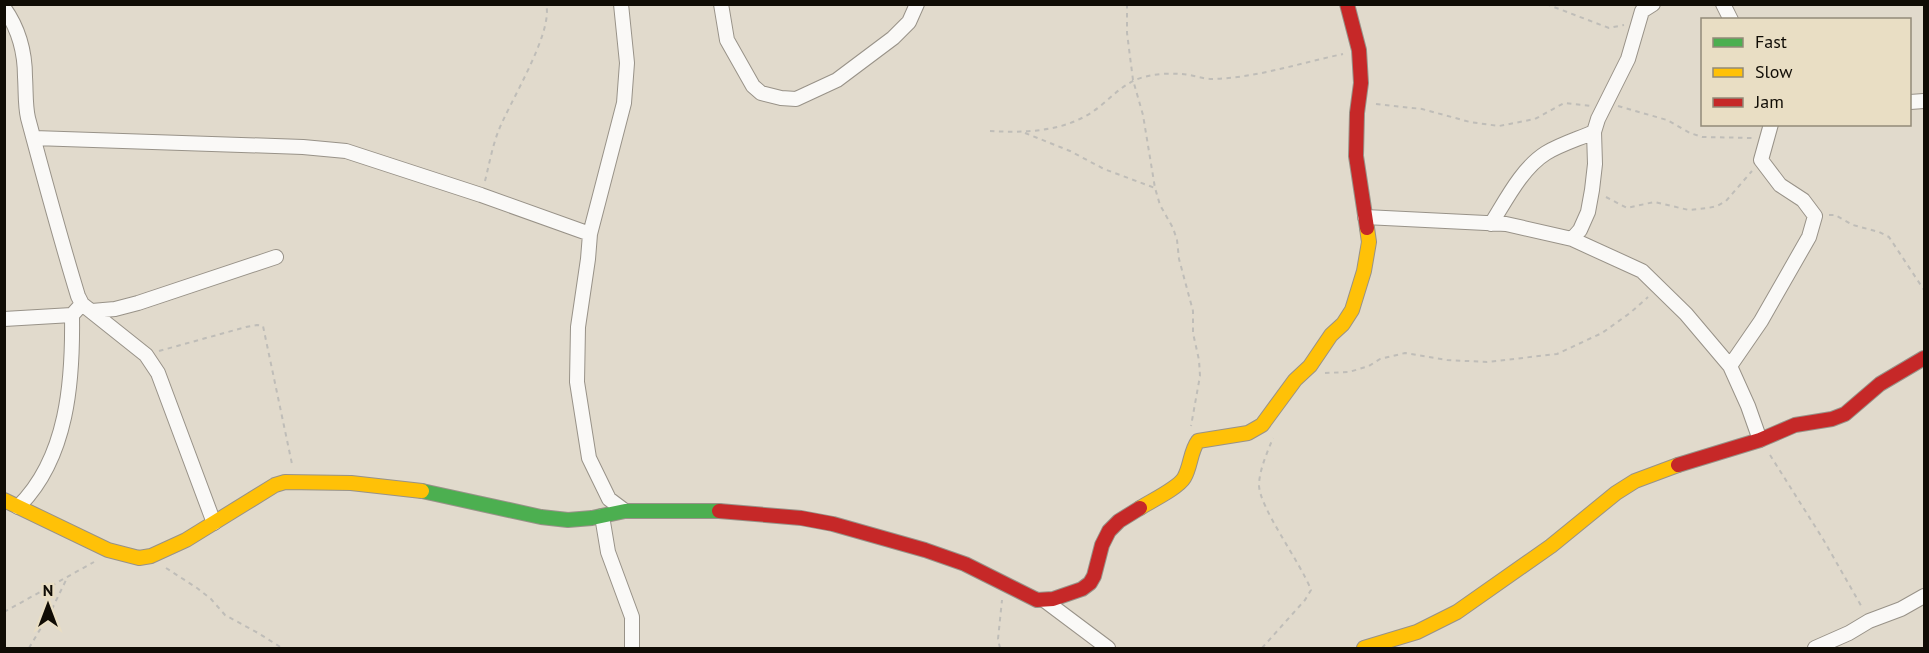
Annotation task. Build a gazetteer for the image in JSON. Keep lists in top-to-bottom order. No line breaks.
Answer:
{"legend":["Fast","Slow","Jam"],"north":"top"}
